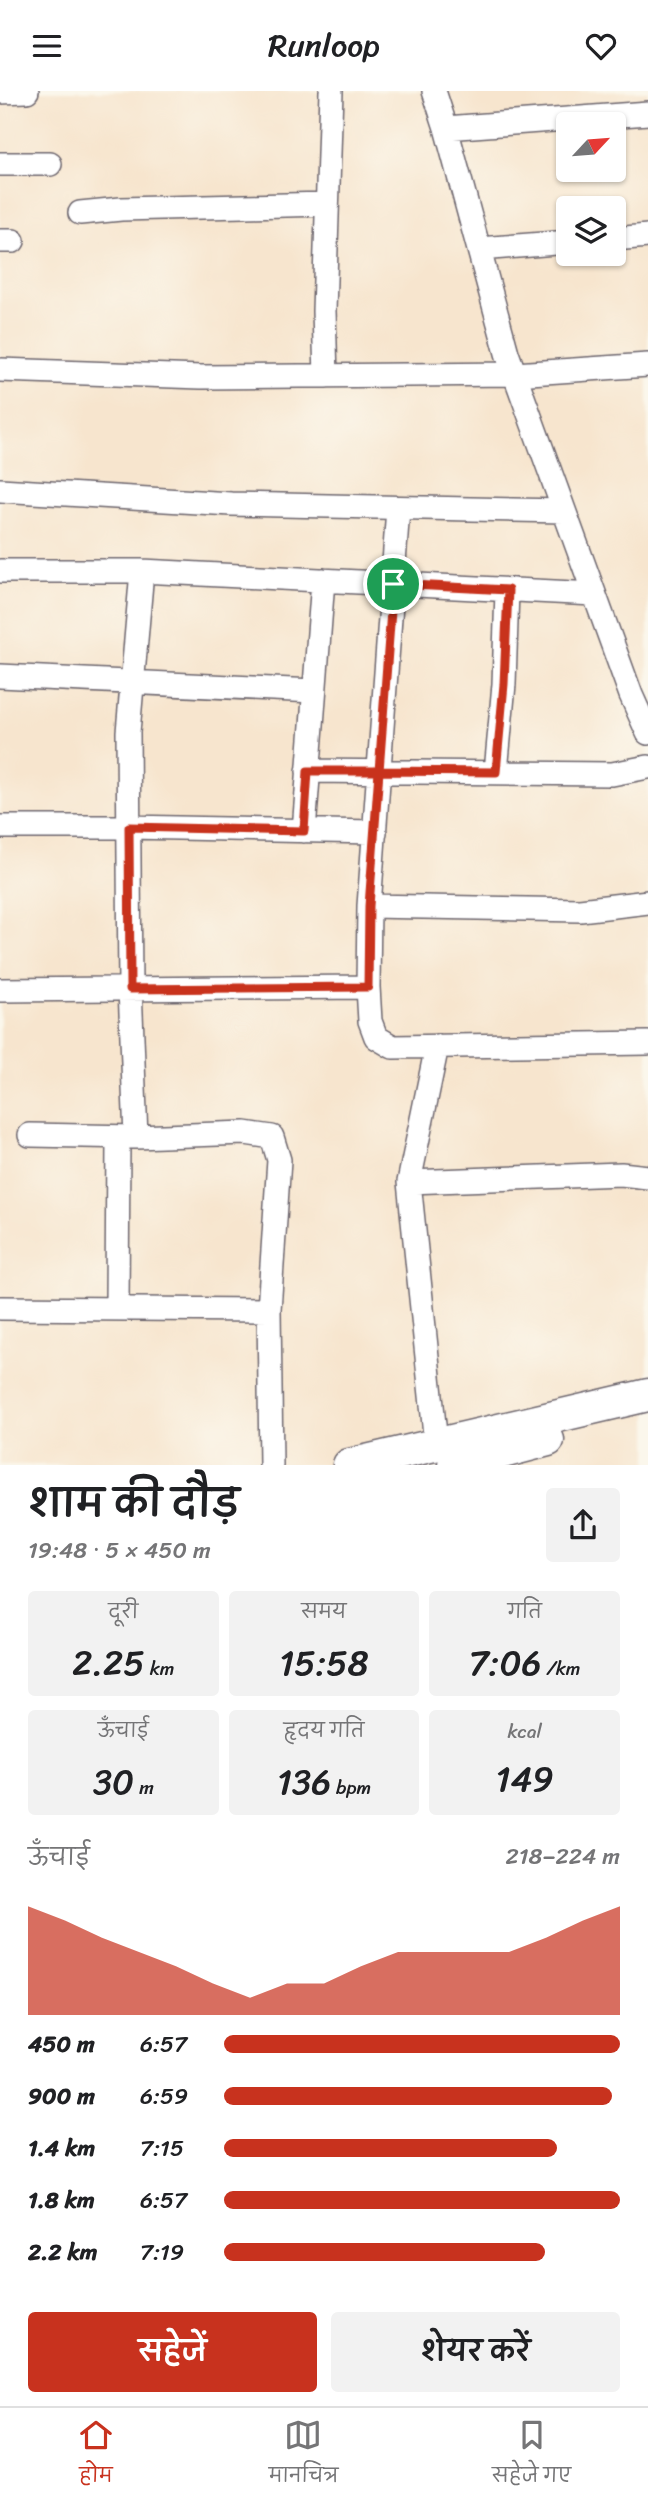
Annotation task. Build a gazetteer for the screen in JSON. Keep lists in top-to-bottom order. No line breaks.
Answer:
{"north":"top right","page":{"header":"Runloop","heading":["शाम की दौड़","19:48 · 5 × 450 m"],"stats":[["दूरी","2.25 km"],["समय","15:58"],["गति","7:06 /km"],["ऊँचाई","30 m"],["हृदय गति","136 bpm"],["kcal","149"]],"chart":["ऊँचाई","218–224 m"],"list":[{"name":"450 m","note":"6:57"},{"name":"900 m","note":"6:59"},{"name":"1.4 km","note":"7:15"},{"name":"1.8 km","note":"6:57"},{"name":"2.2 km","note":"7:19"}],"buttons":["सहेजें","शेयर करें"],"tabs":["होम","मानचित्र","सहेजे गए"]}}
